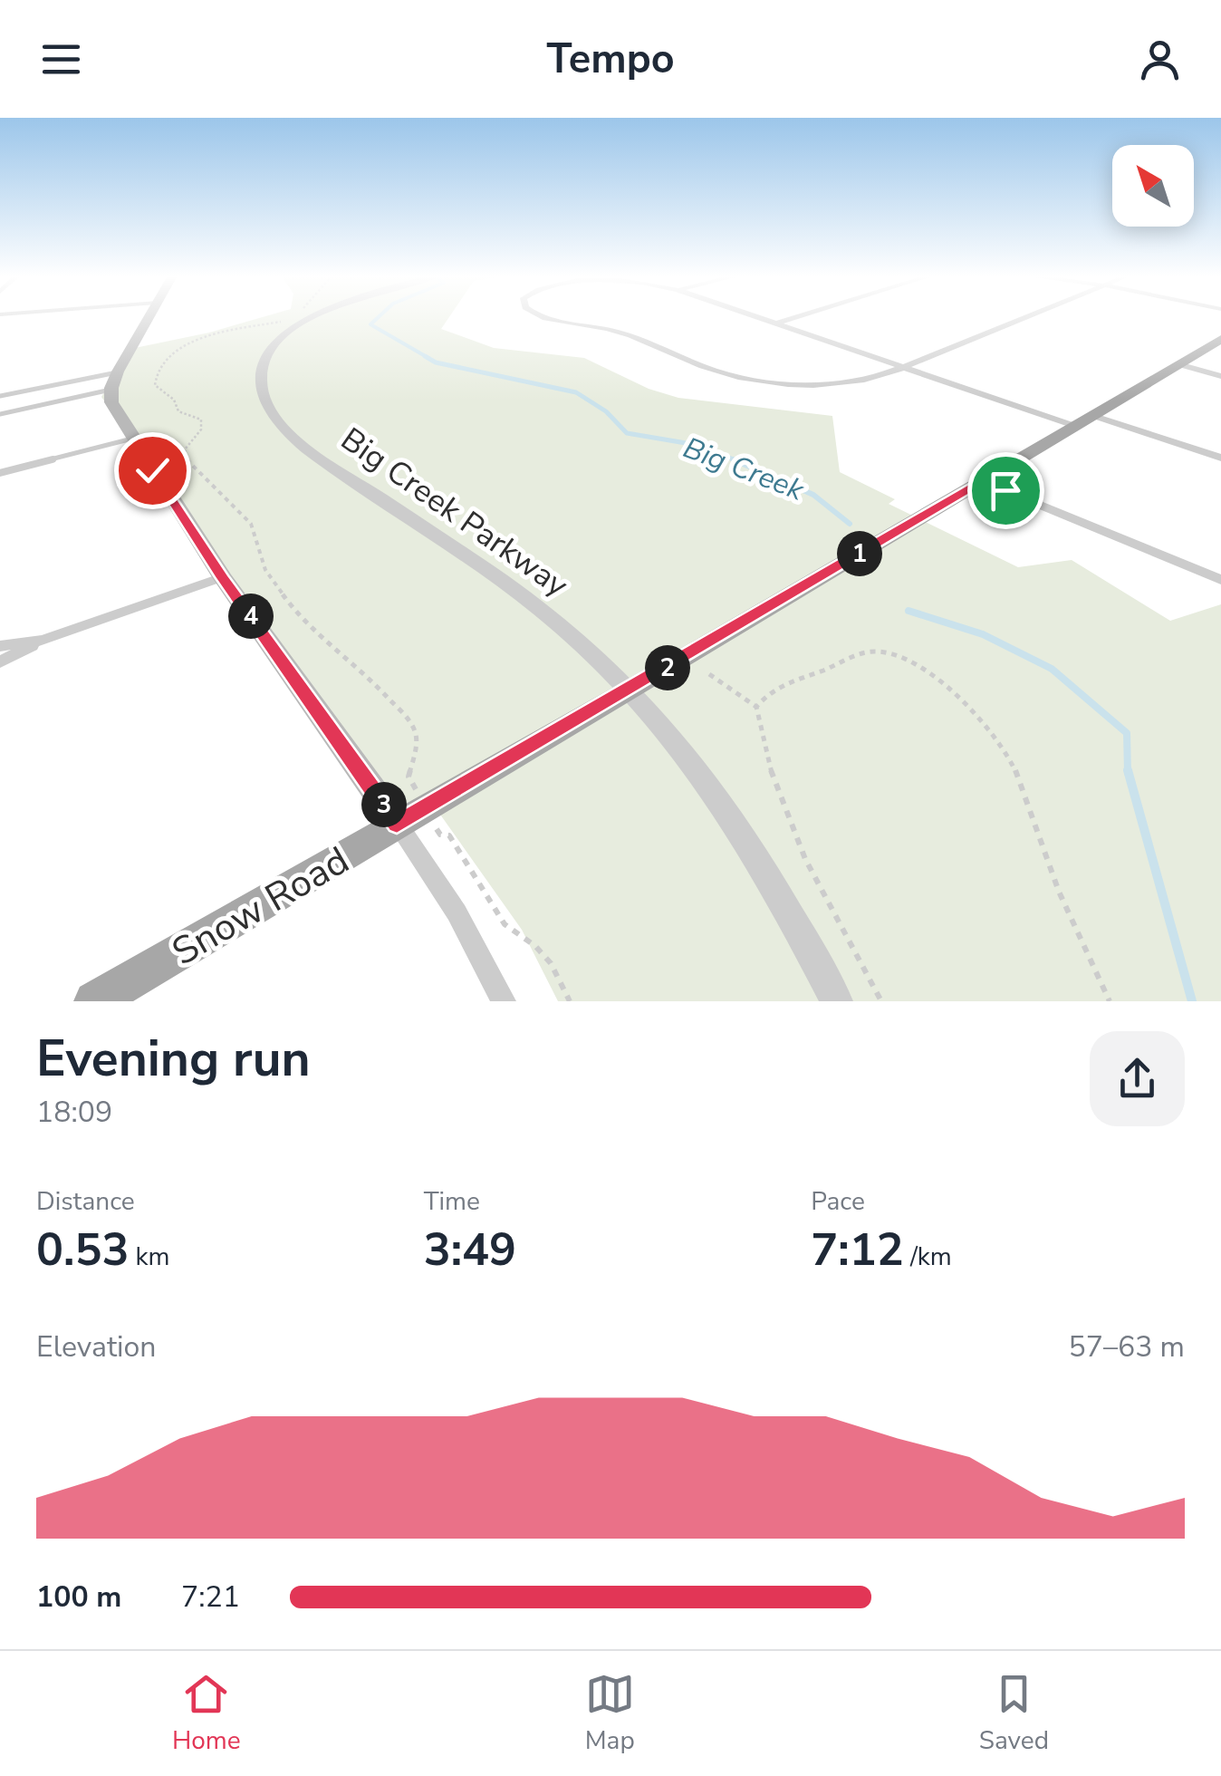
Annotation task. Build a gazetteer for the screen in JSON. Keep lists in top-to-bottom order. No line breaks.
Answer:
{"streets":{"main road":["Snow Road"],"street":["Big Creek Parkway"]},"crossings":[["Big Creek Parkway","Snow Road"]],"water":["Big Creek"],"north":"top left","page":{"header":"Tempo","pins":["1","4","2","3"],"heading":["Evening run","18:09"],"stats":[["Distance","0.53 km"],["Time","3:49"],["Pace","7:12 /km"]],"chart":["Elevation","57–63 m"],"list":[{"name":"100 m","note":"7:21"}],"tabs":["Home","Map","Saved"]}}
